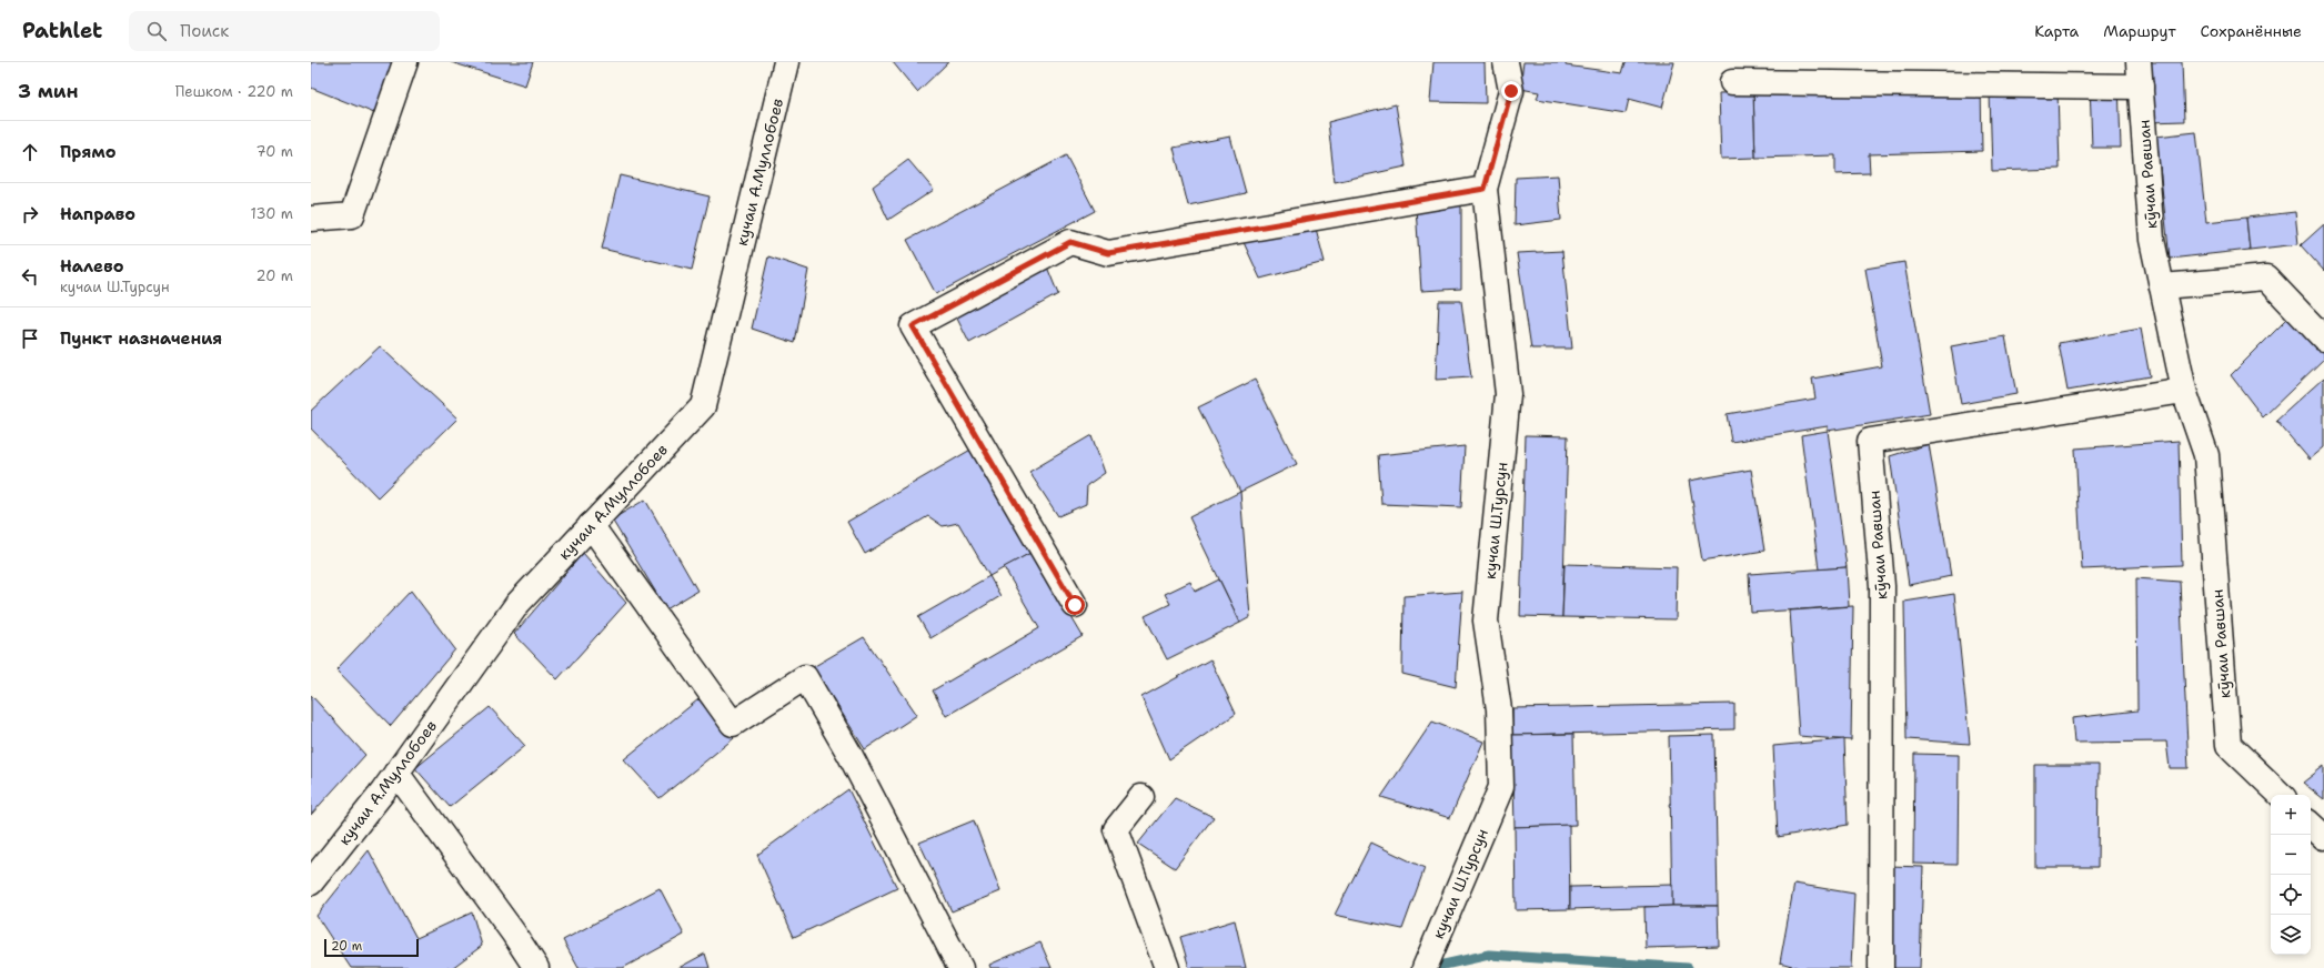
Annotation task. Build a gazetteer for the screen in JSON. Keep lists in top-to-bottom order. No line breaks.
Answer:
{"streets":{"street":["кучаи А.Муллобоев","кӯчаи Равшан","кучаи Ш.Турсун"]},"scale_bar":"20 m","page":{"header":"Pathlet","search":"Поиск","nav":["Карта","Маршрут","Сохранённые"],"heading":["3 мин","Пешком · 220 m"],"list":[["Прямо","70 m"],["Направо","130 m"],["Налево","кучаи Ш.Турсун","20 m"],"Пункт назначения"],"map_buttons":["+","−"],"scale":"20 m"}}
